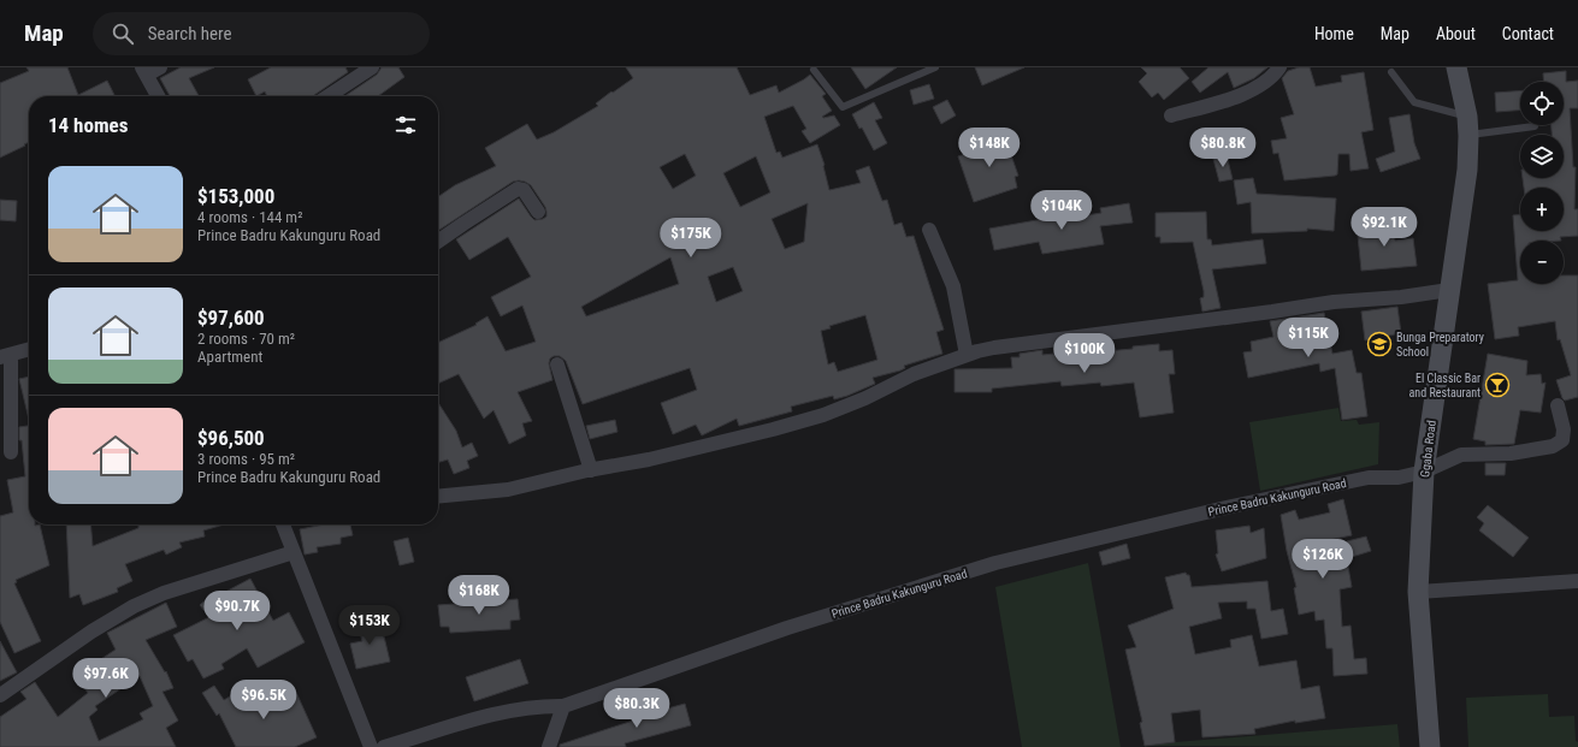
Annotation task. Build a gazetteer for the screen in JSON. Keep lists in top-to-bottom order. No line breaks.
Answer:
{"streets":{"main road":["Ggaba Road"],"street":["Prince Badru Kakunguru Road"]},"crossings":[["Ggaba Road","Prince Badru Kakunguru Road"]],"places":{"school or university":["Bunga Preparatory School"],"bar":["El Classic Bar and Restaurant"]},"page":{"header":"Map","search":"Search here","nav":["Home","Map","About","Contact"],"map_buttons":["+","−"],"heading":"14 homes","price":["$148K","$80.8K","$104K","$92.1K","$175K","$115K","$100K","$126K","$168K","$90.7K","$153K","$97.6K","$96.5K","$80.3K"],"list":[{"name":"$153,000","note":"4 rooms · 144 m² · Prince Badru Kakunguru Road"},{"name":"$97,600","note":"2 rooms · 70 m² · Apartment"},{"name":"$96,500","note":"3 rooms · 95 m² · Prince Badru Kakunguru Road"}]}}
